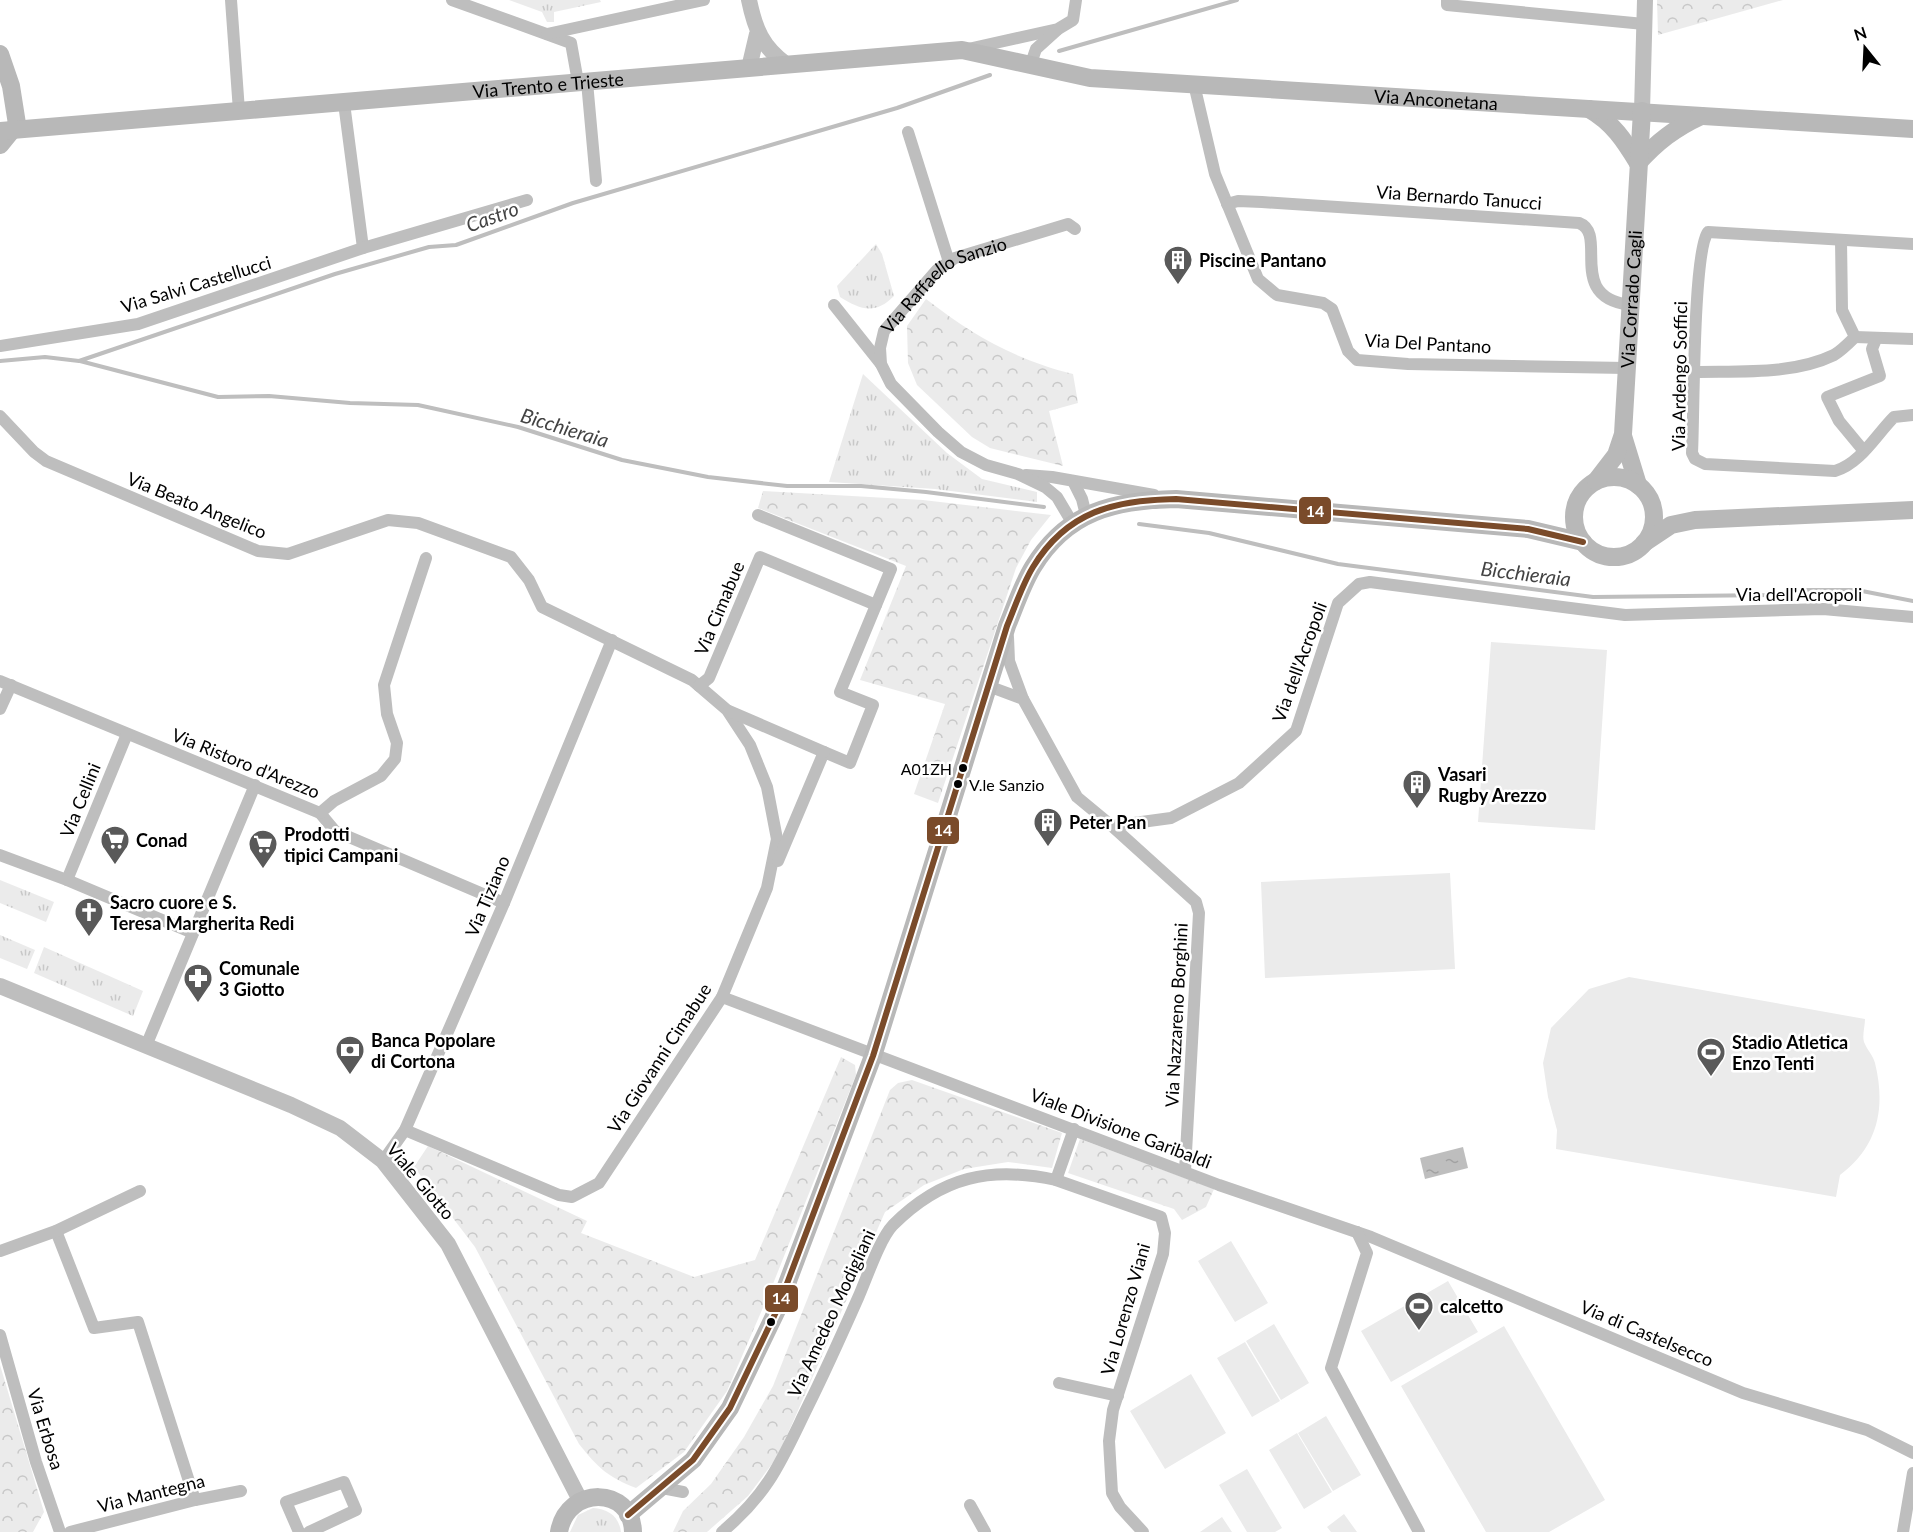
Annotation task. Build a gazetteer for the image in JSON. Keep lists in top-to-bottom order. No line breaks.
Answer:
{"streets":{"main road":["Via Trento e Trieste","Via Anconetana","Via Corrado Cagli"],"street":["Via Bernardo Tanucci","Via Salvi Castellucci","Via Raffaello Sanzio","Via Del Pantano","Via Ardengo Soffici","Via Beato Angelico","Via dell'Acropoli","Via Cimabue","Via Ristoro d'Arezzo","Via Cellini","Via Tiziano","Via Nazzareno Borghini","Via Giovanni Cimabue","Viale Divisione Garibaldi","Viale Giotto","Via Lorenzo Viani","Via Amedeo Modigliani","Via di Castelsecco","Via Erbosa","Via Mantegna"]},"crossings":[["Via Trento e Trieste","Via Anconetana"],["Via Anconetana","Via Corrado Cagli"],["Via Anconetana","Via Del Pantano"],["Via Bernardo Tanucci","Via Corrado Cagli"],["Via Bernardo Tanucci","Via Del Pantano"],["Via Corrado Cagli","Via Del Pantano"],["Via Beato Angelico","Via Tiziano"],["Via Beato Angelico","Via Giovanni Cimabue"],["Via dell'Acropoli","Via Nazzareno Borghini"],["Via Cimabue","Via Giovanni Cimabue"],["Via Ristoro d'Arezzo","Via Cellini"],["Via Ristoro d'Arezzo","Via Tiziano"],["Via Tiziano","Via Giovanni Cimabue"],["Via Tiziano","Viale Giotto"],["Via Nazzareno Borghini","Viale Divisione Garibaldi"],["Viale Divisione Garibaldi","Via di Castelsecco"],["Via Lorenzo Viani","Via Amedeo Modigliani"]],"water":["Castro","Bicchieraia"],"places":{"building":["Piscine Pantano","Vasari Rugby Arezzo","Peter Pan"],"other":["A01ZH","V.le Sanzio"],"supermarket":["Conad","Prodotti tipici Campani"],"church":["Sacro cuore e S. Teresa Margherita Redi"],"pharmacy":["Comunale 3 Giotto"],"bank":["Banca Popolare di Cortona"],"sports":["Stadio Atletica Enzo Tenti","calcetto"]},"lines":["transit line 14"],"north":"top"}
